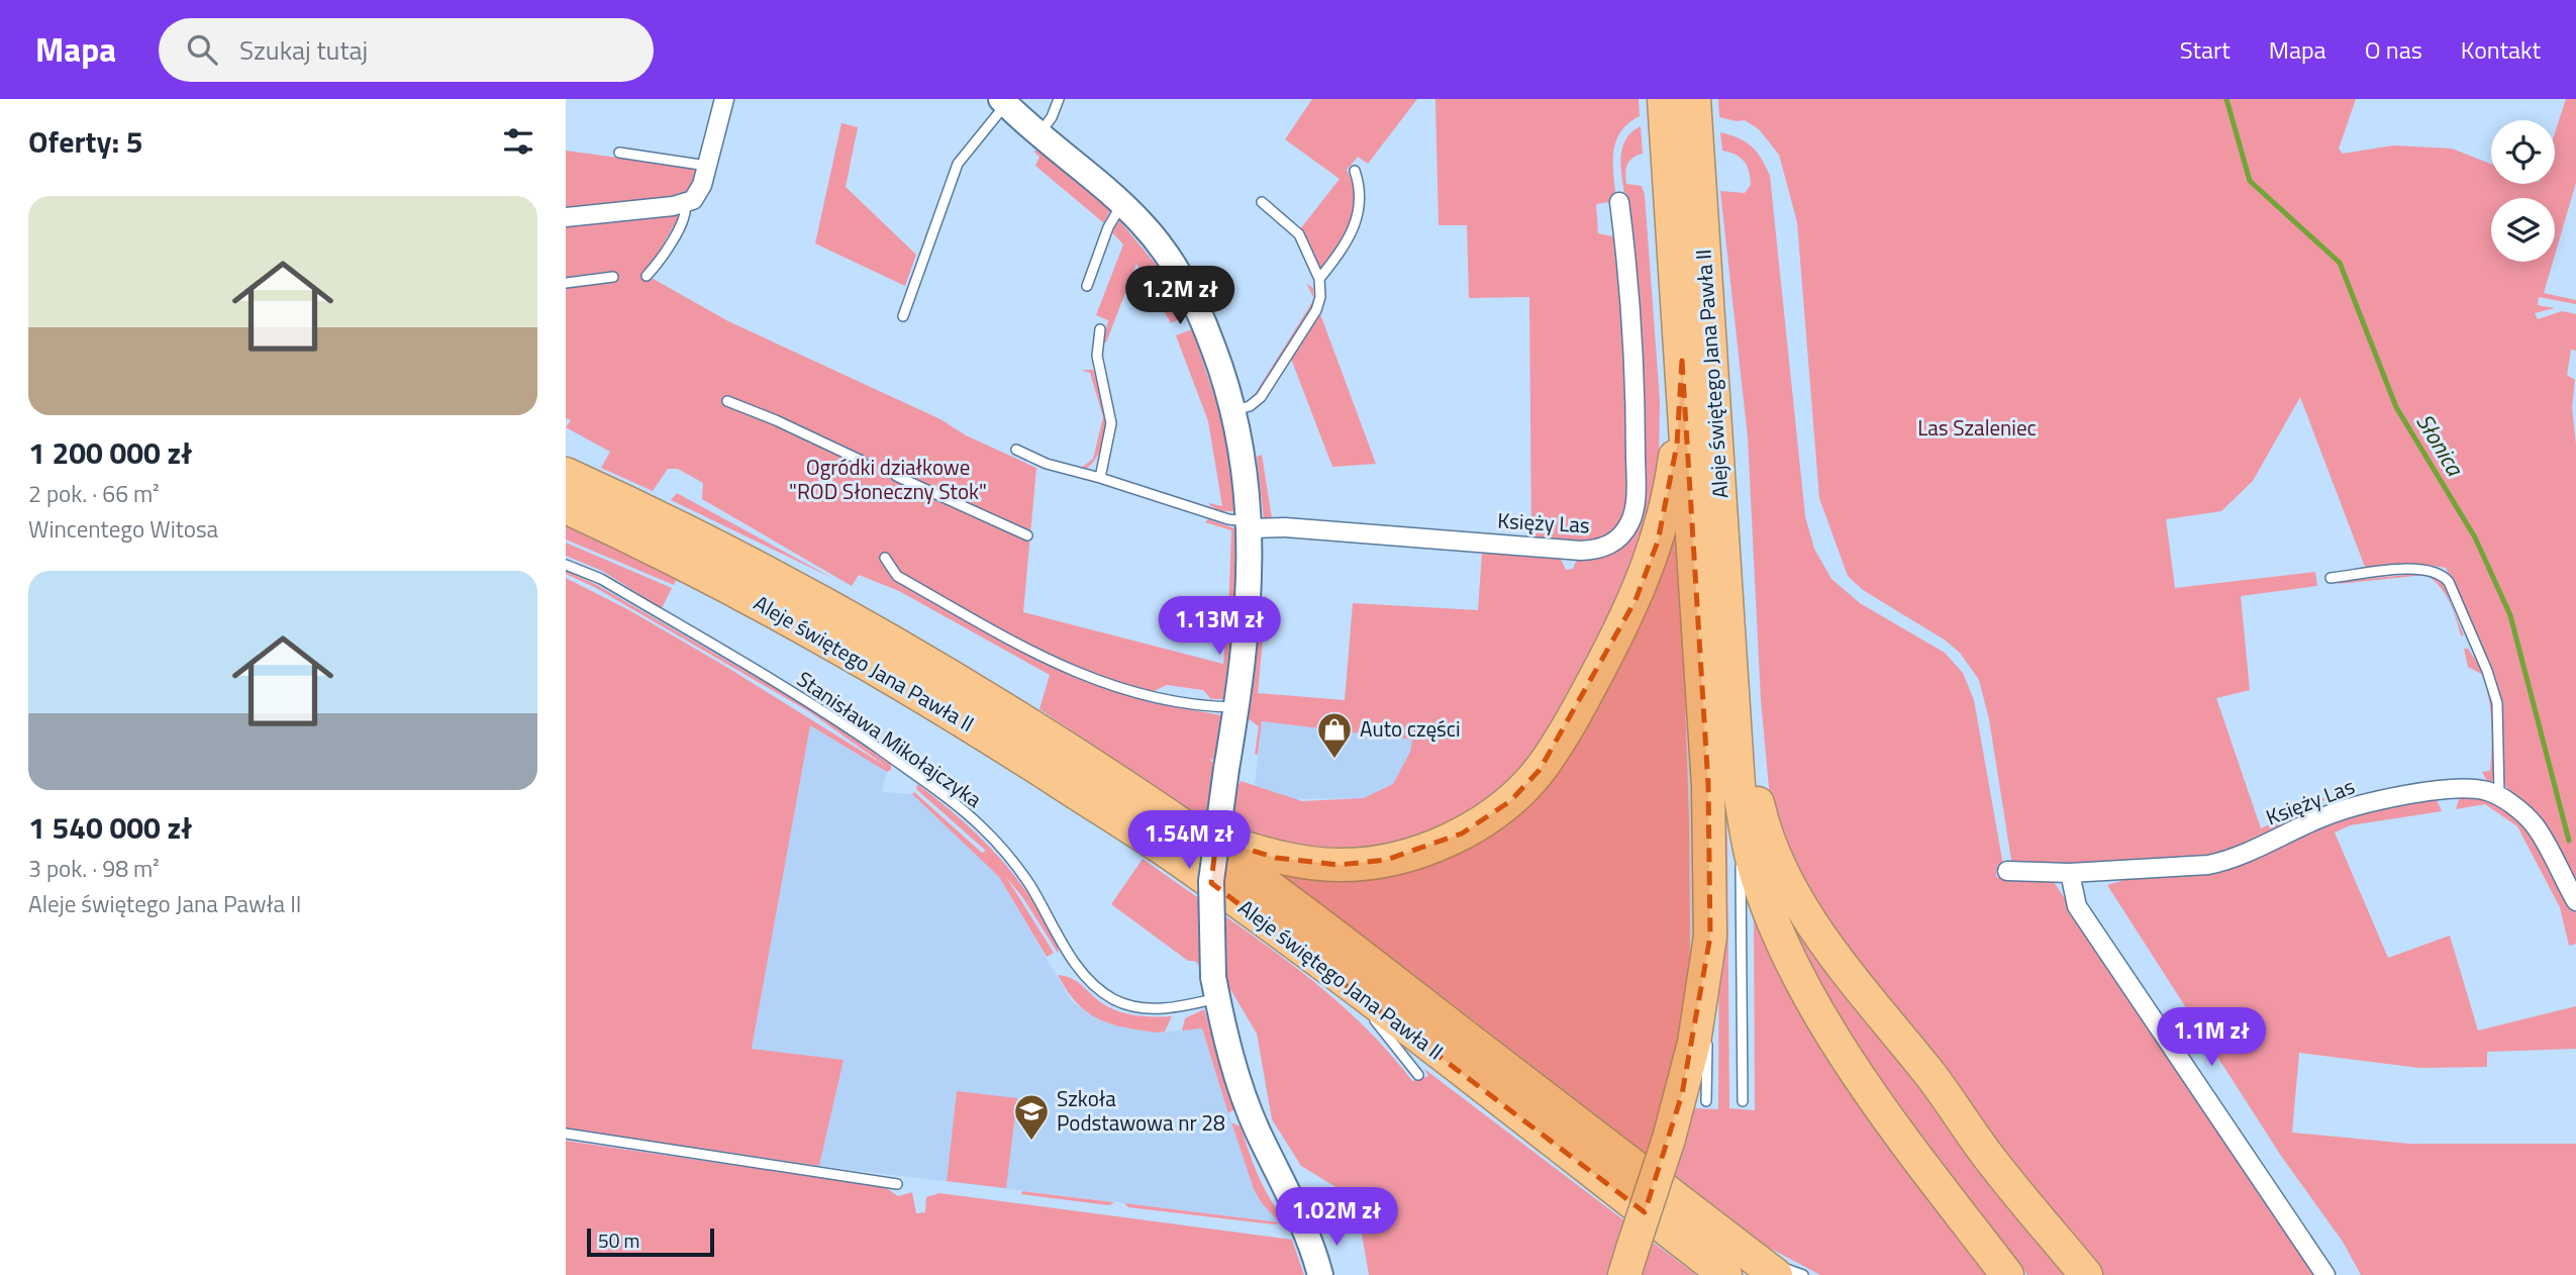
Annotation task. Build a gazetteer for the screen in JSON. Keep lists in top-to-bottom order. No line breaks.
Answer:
{"streets":{"highway":["Aleje świętego Jana Pawła II"],"street":["Księży Las"],"lane":["Stanisława Mikołajczyka"]},"water":["Słonica"],"parks":["Las Szaleniec","Ogródki działkowe \"ROD Słoneczny Stok\""],"places":{"shop":["Auto części"],"school or university":["Szkoła Podstawowa nr 28"]},"scale_bar":"50 m","page":{"header":"Mapa","search":"Szukaj tutaj","nav":["Start","Mapa","O nas","Kontakt"],"heading":"Oferty: 5","list":[{"name":"1 200 000 zł","note":"2 pok. · 66 m² · Wincentego Witosa"},{"name":"1 540 000 zł","note":"3 pok. · 98 m² · Aleje świętego Jana Pawła II"}],"price":["1.2M zł","1.13M zł","1.54M zł","1.1M zł","1.02M zł"],"scale":"50 m"}}
